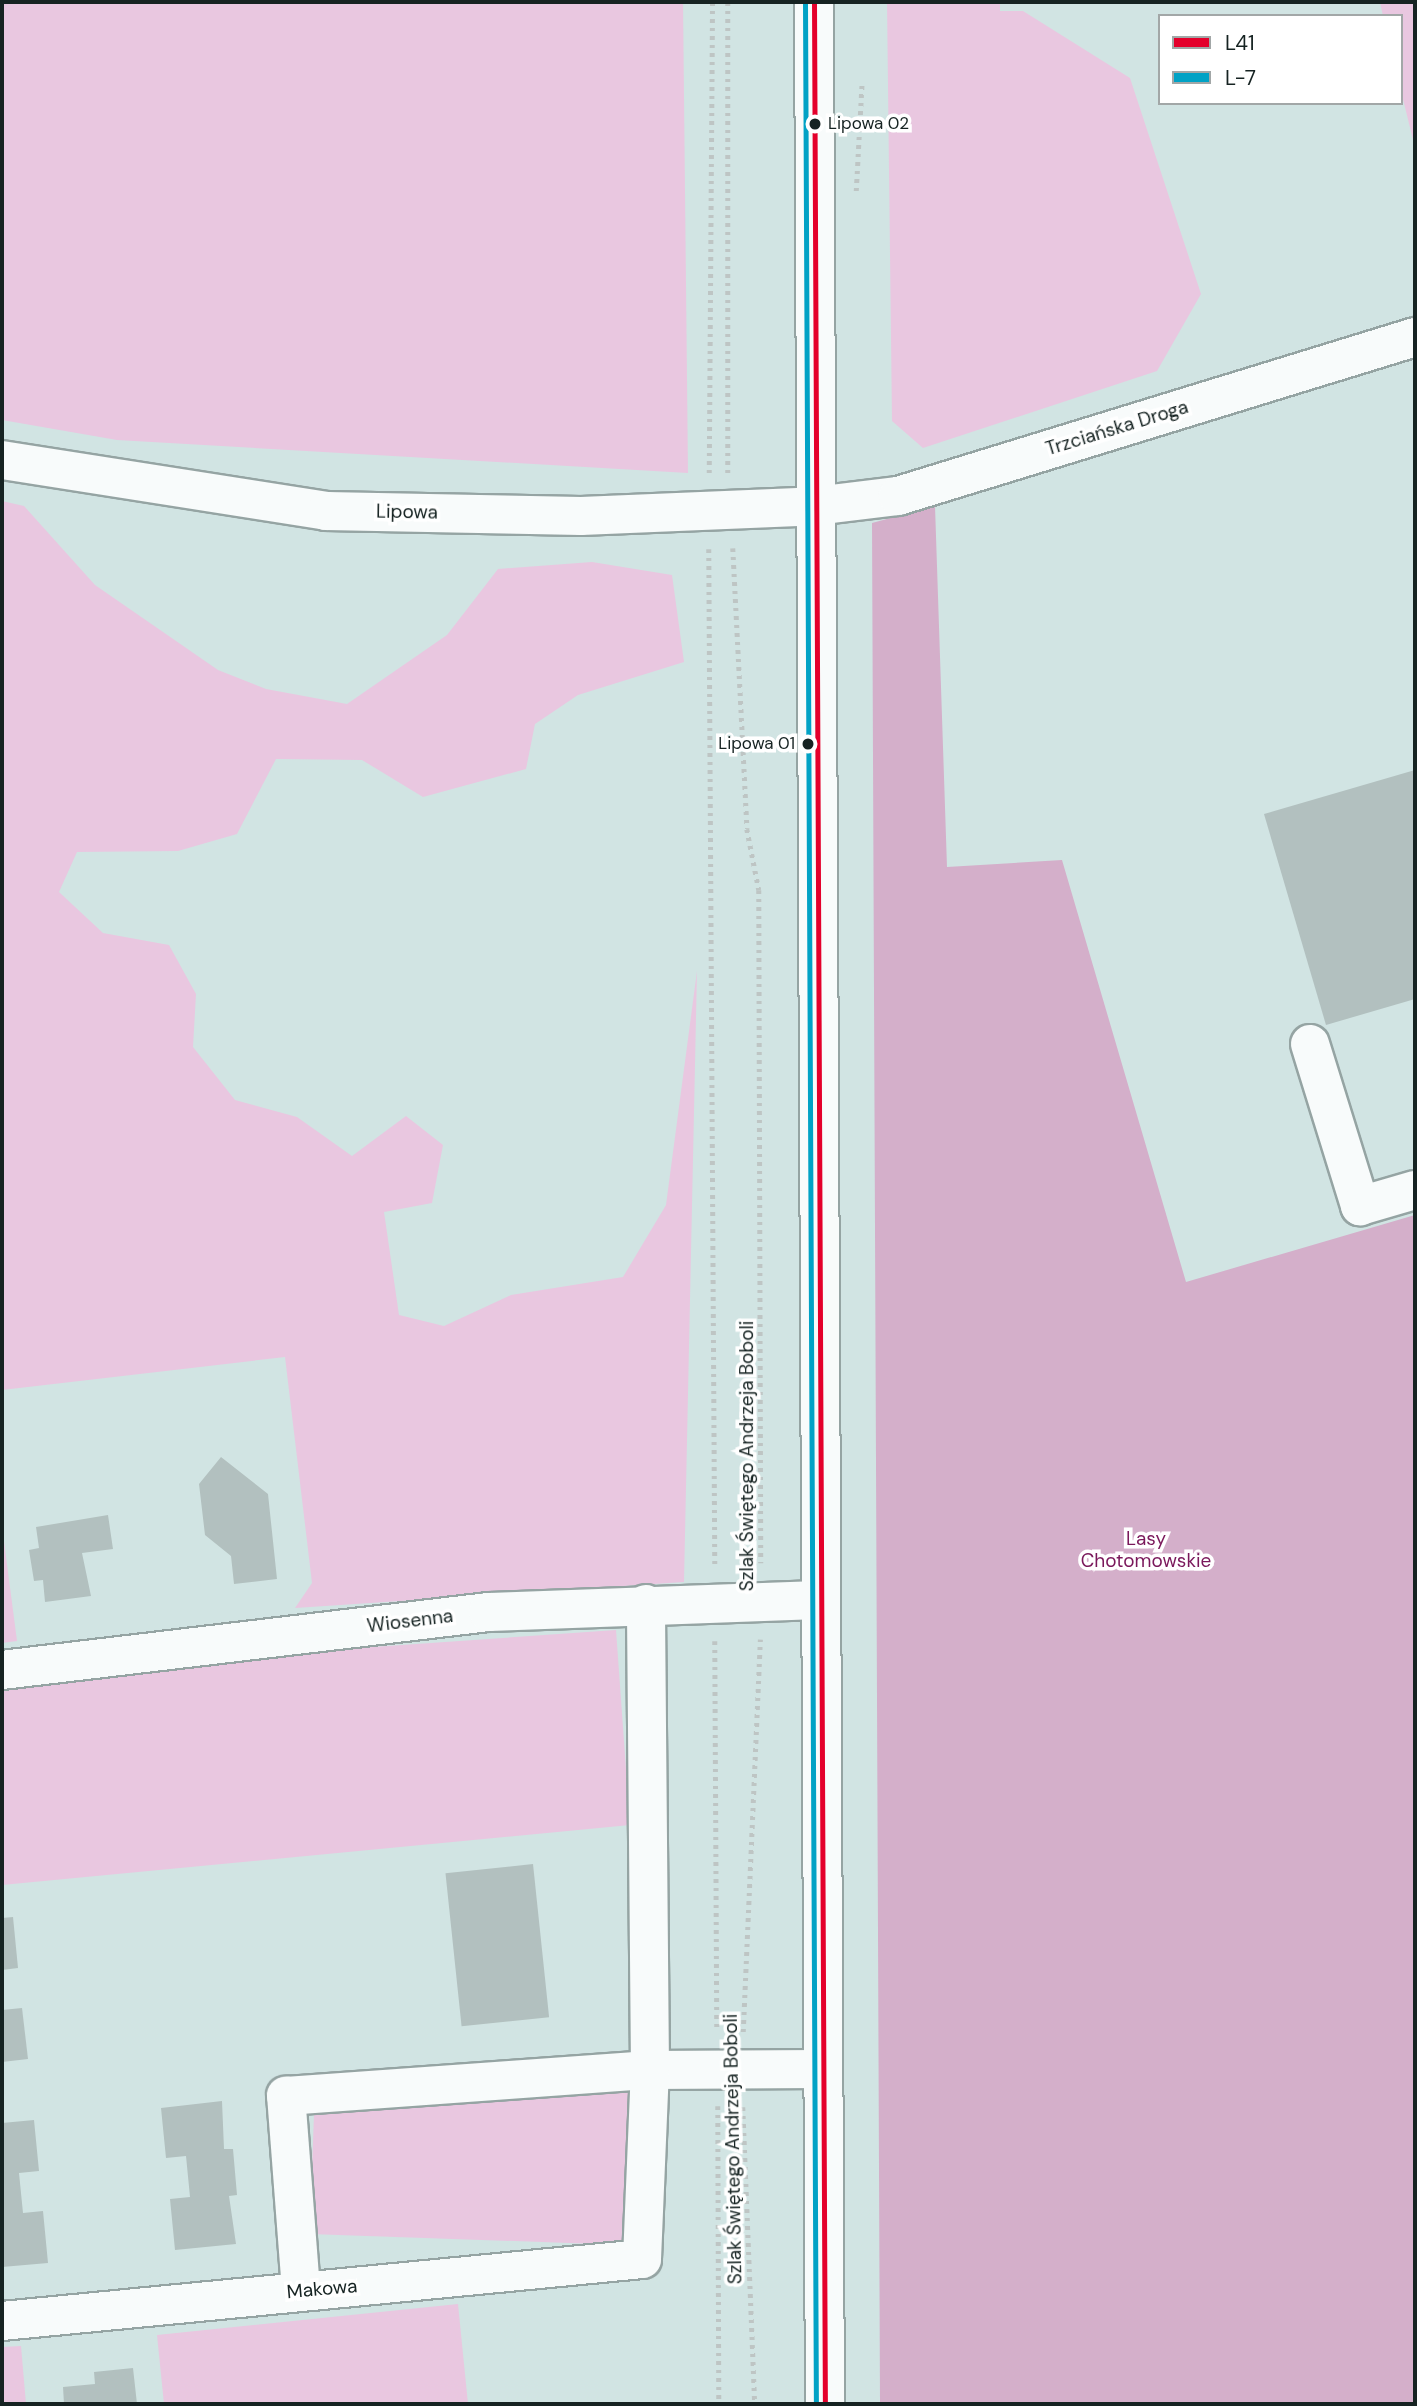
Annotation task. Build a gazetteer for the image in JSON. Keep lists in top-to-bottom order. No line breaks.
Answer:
{"streets":{"street":["Trzciańska Droga","Lipowa","Wiosenna","Makowa"],"path":["Szlak Świętego Andrzeja Boboli"]},"crossings":[["Trzciańska Droga","Lipowa"],["Lipowa","Szlak Świętego Andrzeja Boboli"],["Szlak Świętego Andrzeja Boboli","Wiosenna"]],"parks":["Lasy Chotomowskie"],"places":["Lipowa 02","Lipowa 01"],"lines":["transit line L41","transit line L-7"],"legend":["L41","L-7"]}
